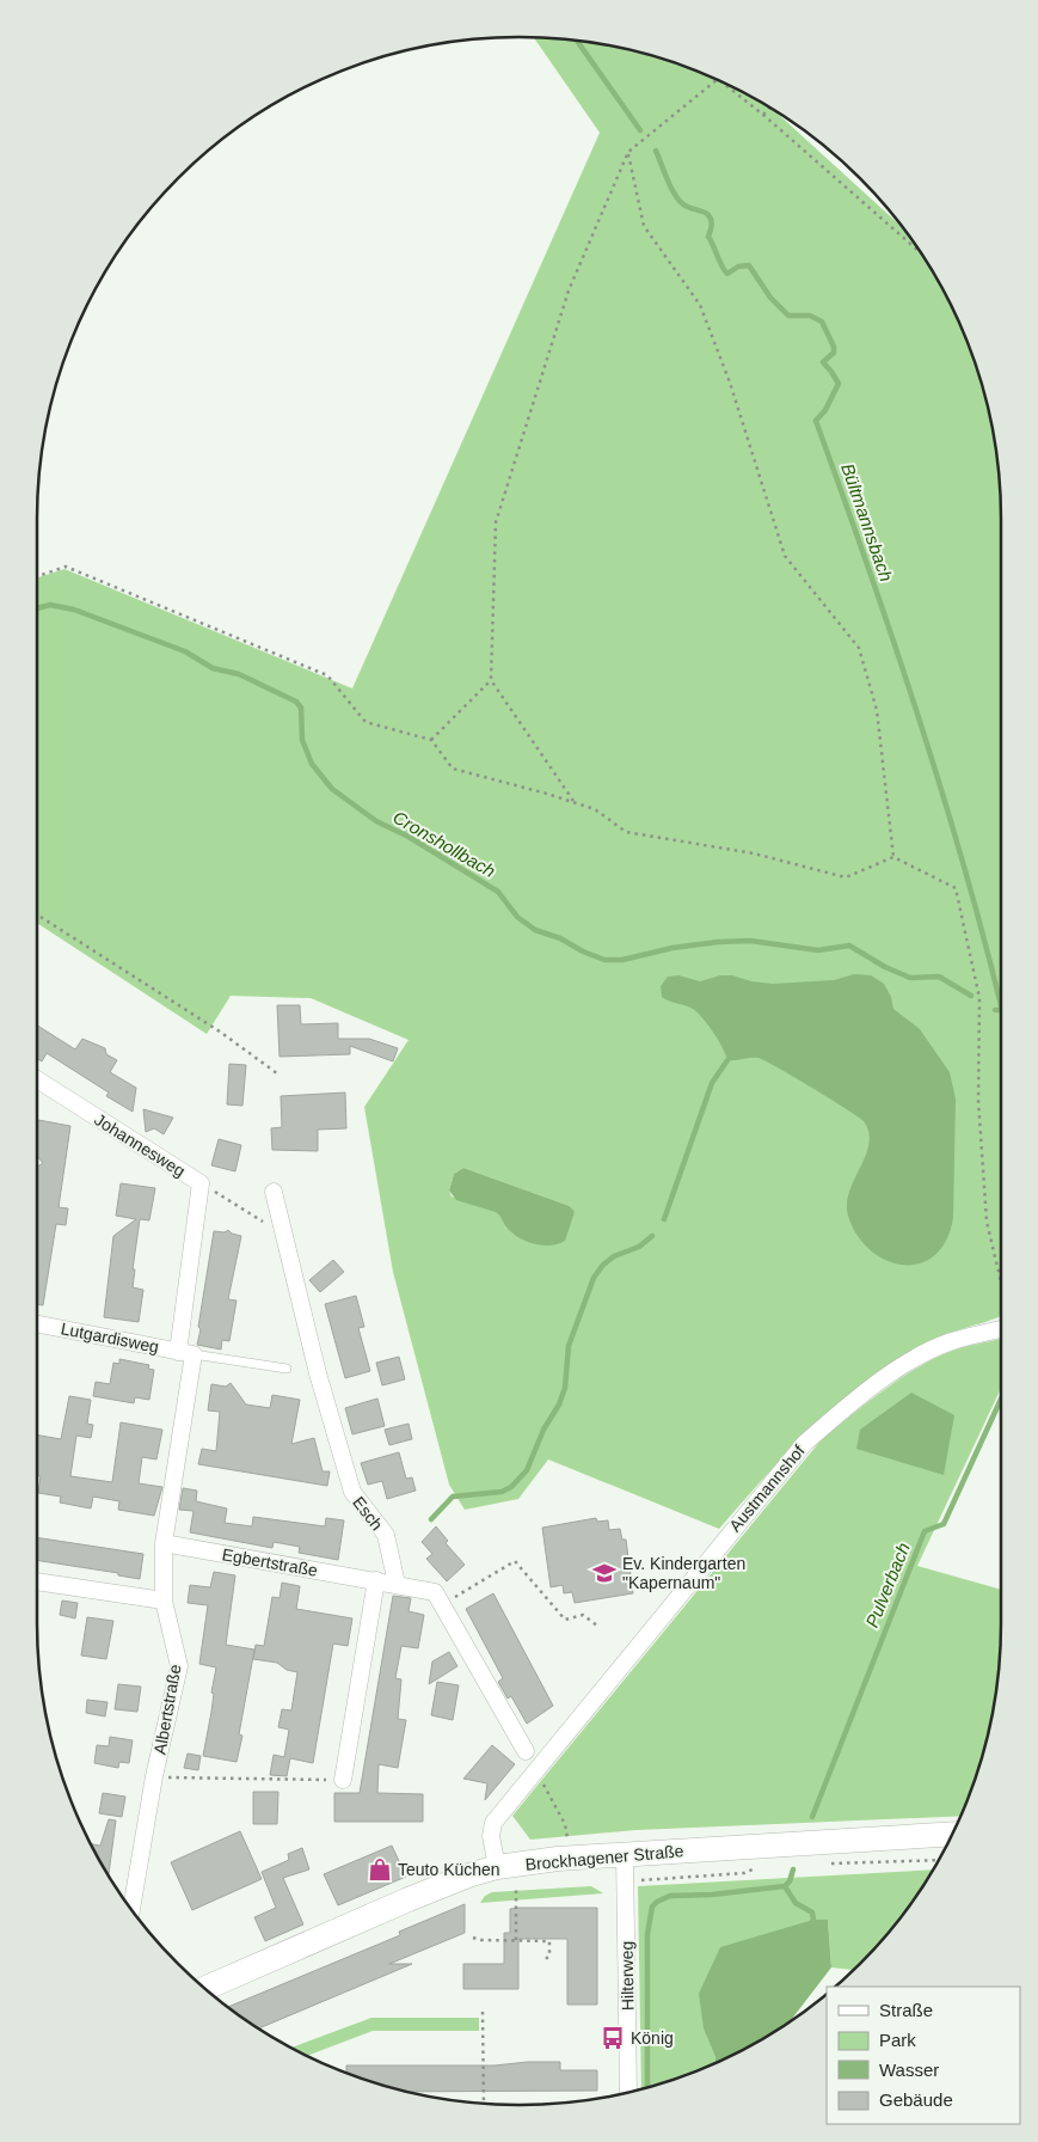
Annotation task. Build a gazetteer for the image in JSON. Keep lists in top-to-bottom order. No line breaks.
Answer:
{"streets":{"main road":["Brockhagener Straße"],"street":["Johannesweg","Lutgardisweg","Austmannshof","Esch","Egbertstraße","Albertstraße","Hilterweg"]},"crossings":[["Johannesweg","Lutgardisweg"],["Johannesweg","Albertstraße"],["Lutgardisweg","Albertstraße"],["Austmannshof","Brockhagener Straße"],["Esch","Egbertstraße"],["Egbertstraße","Albertstraße"],["Brockhagener Straße","Hilterweg"]],"water":["Bültmannsbach","Cronshollbach","Pulverbach"],"places":{"school or university":["Ev. Kindergarten \"Kapernaum\""],"shop":["Teuto Küchen"],"bus stop":["König"]},"legend":["Straße","Park","Wasser","Gebäude"]}
